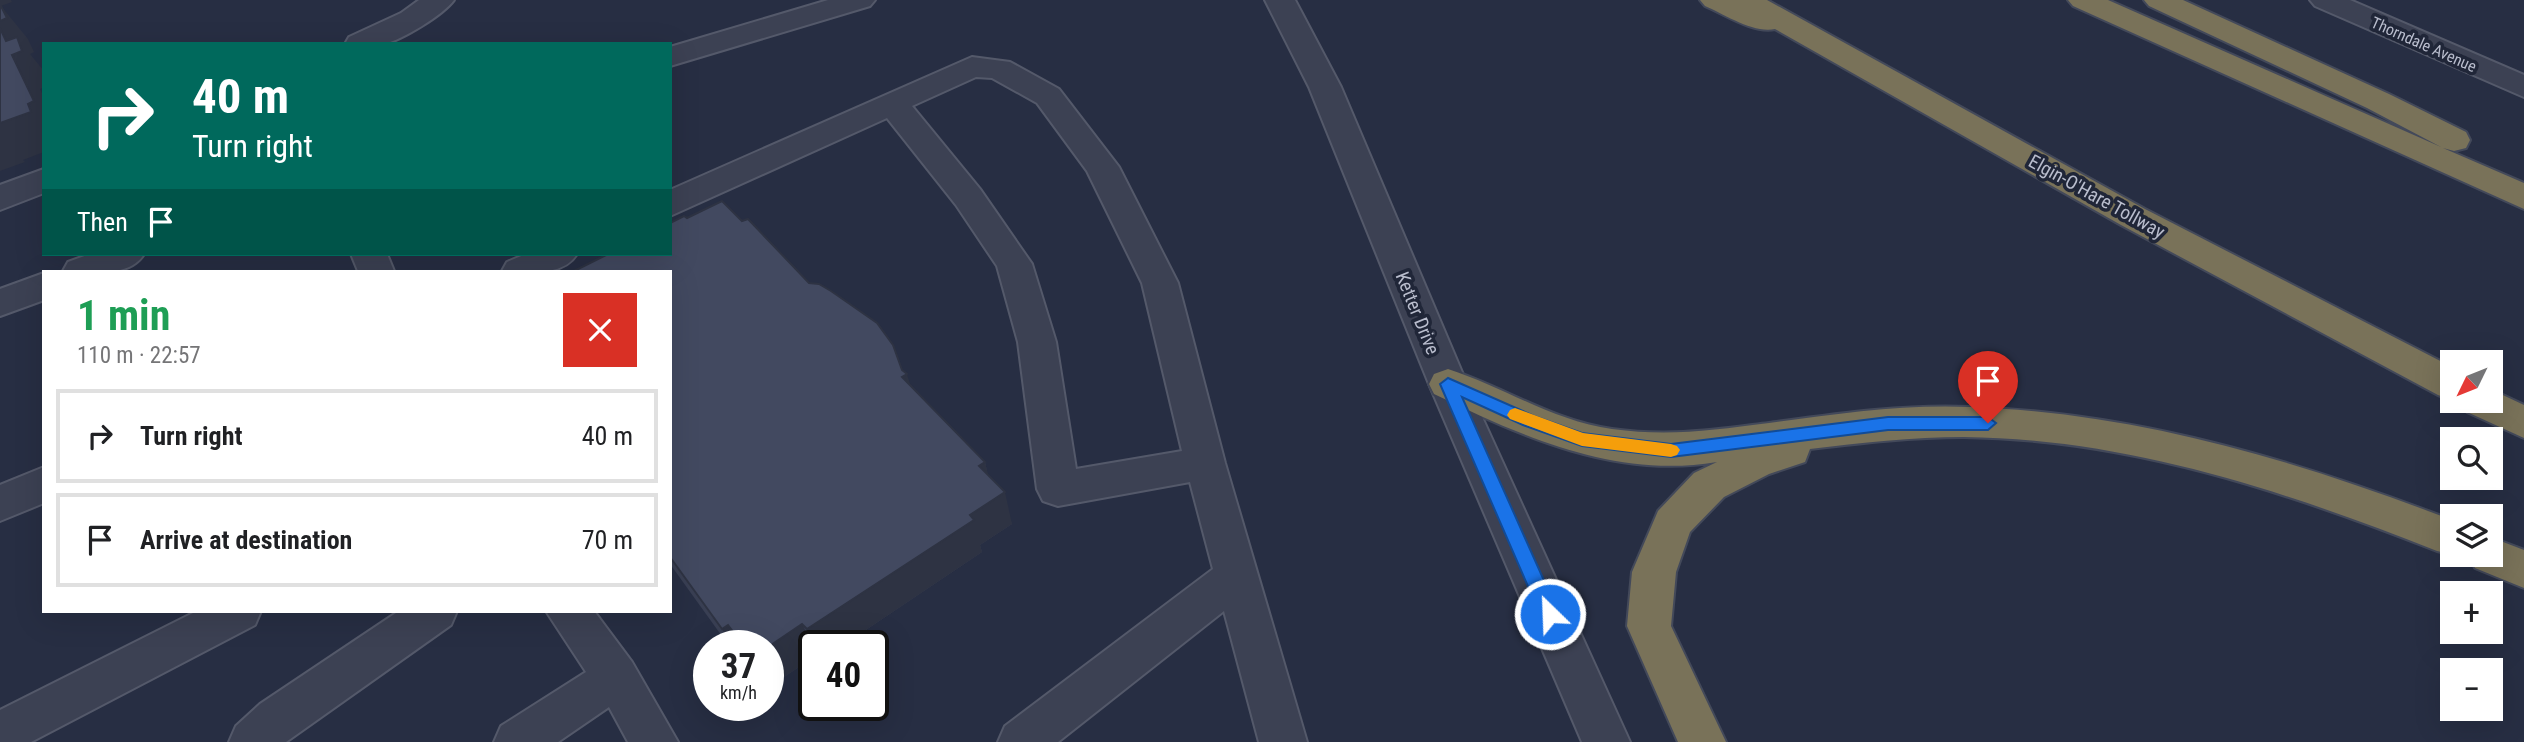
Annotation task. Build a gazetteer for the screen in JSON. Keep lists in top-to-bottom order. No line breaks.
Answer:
{"streets":{"highway":["Elgin-O'Hare Tollway"],"street":["Thorndale Avenue","Ketter Drive"]},"north":"bottom left","page":{"turn":["40 m","Turn right"],"then":"Then","heading":["1 min","110 m · 22:57"],"map_buttons":["+","−"],"list":[{"name":"Turn right","value":"40 m"},{"name":"Arrive at destination","value":"70 m"}],"speed":"37 km/h","limit":"40"}}
